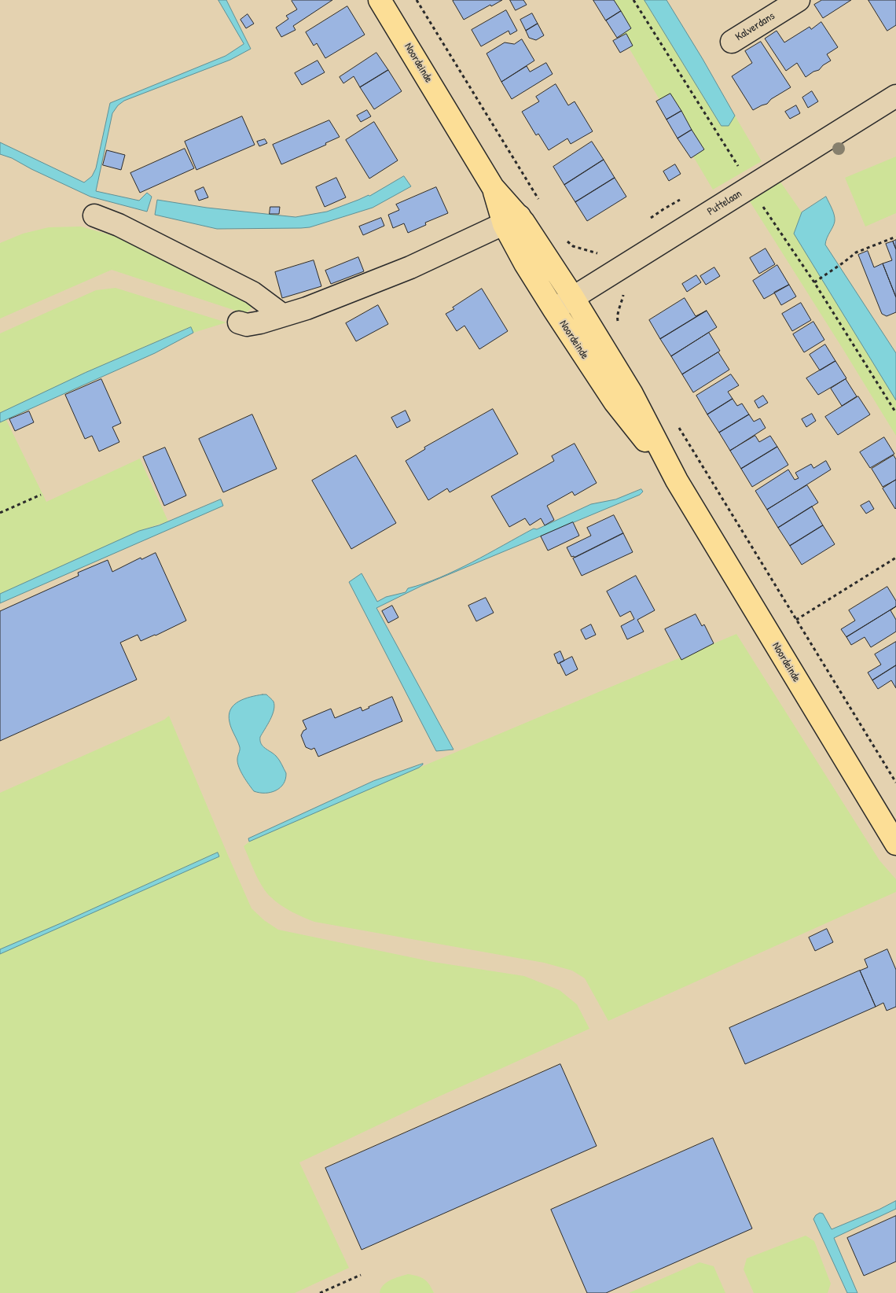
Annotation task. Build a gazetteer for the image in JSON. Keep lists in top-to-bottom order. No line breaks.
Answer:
{"streets":{"main road":["Noordeinde"],"street":["Kalverdans","Puttelaan"]},"crossings":[["Noordeinde","Puttelaan"]]}
